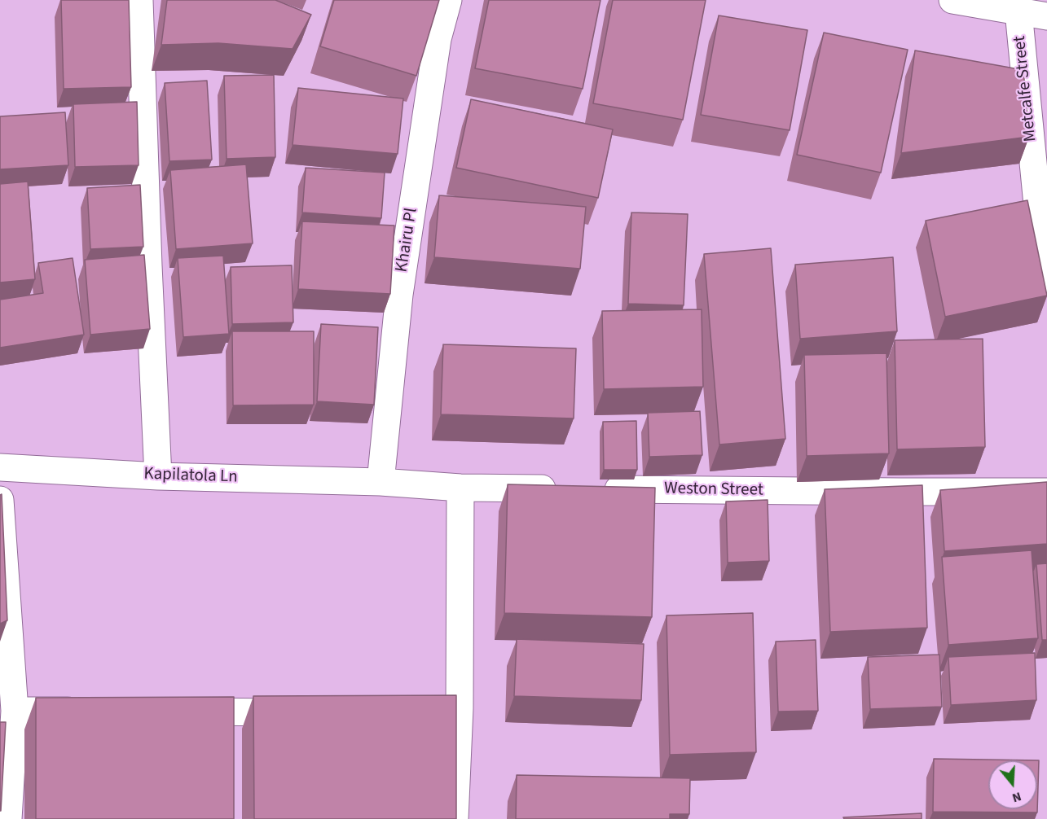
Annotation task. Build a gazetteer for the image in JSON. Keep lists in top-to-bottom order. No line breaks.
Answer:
{"streets":{"street":["Metcalfe Street","Khairu Pl","Kapilatola Ln","Weston Street"]},"crossings":[["Khairu Pl","Kapilatola Ln"]],"north":"bottom"}
